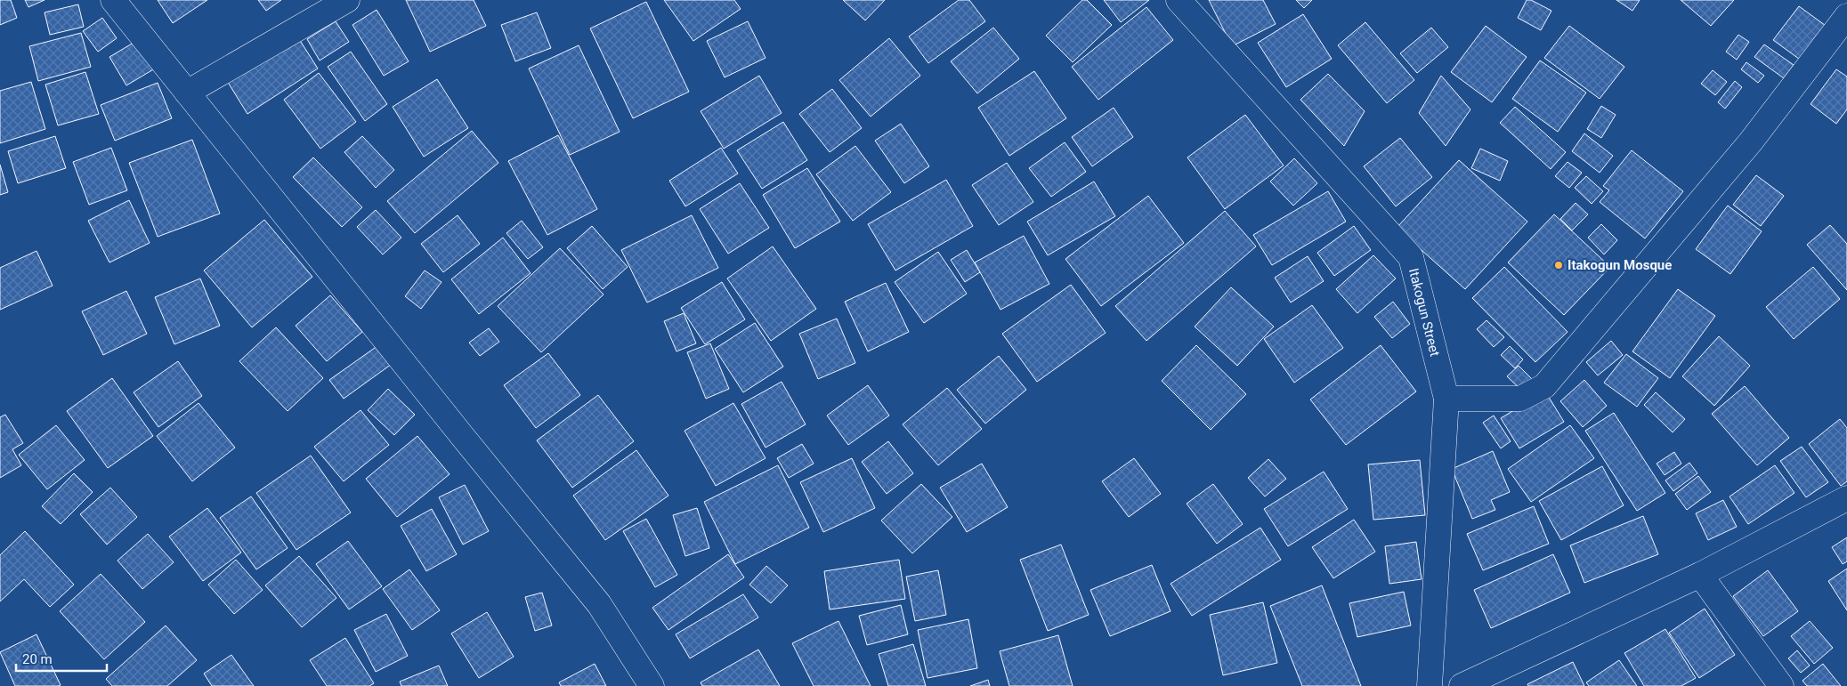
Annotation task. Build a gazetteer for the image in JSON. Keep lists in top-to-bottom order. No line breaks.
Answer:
{"streets":{"street":["Itakogun Street"]},"places":["Itakogun Mosque"],"scale_bar":"20 m"}
